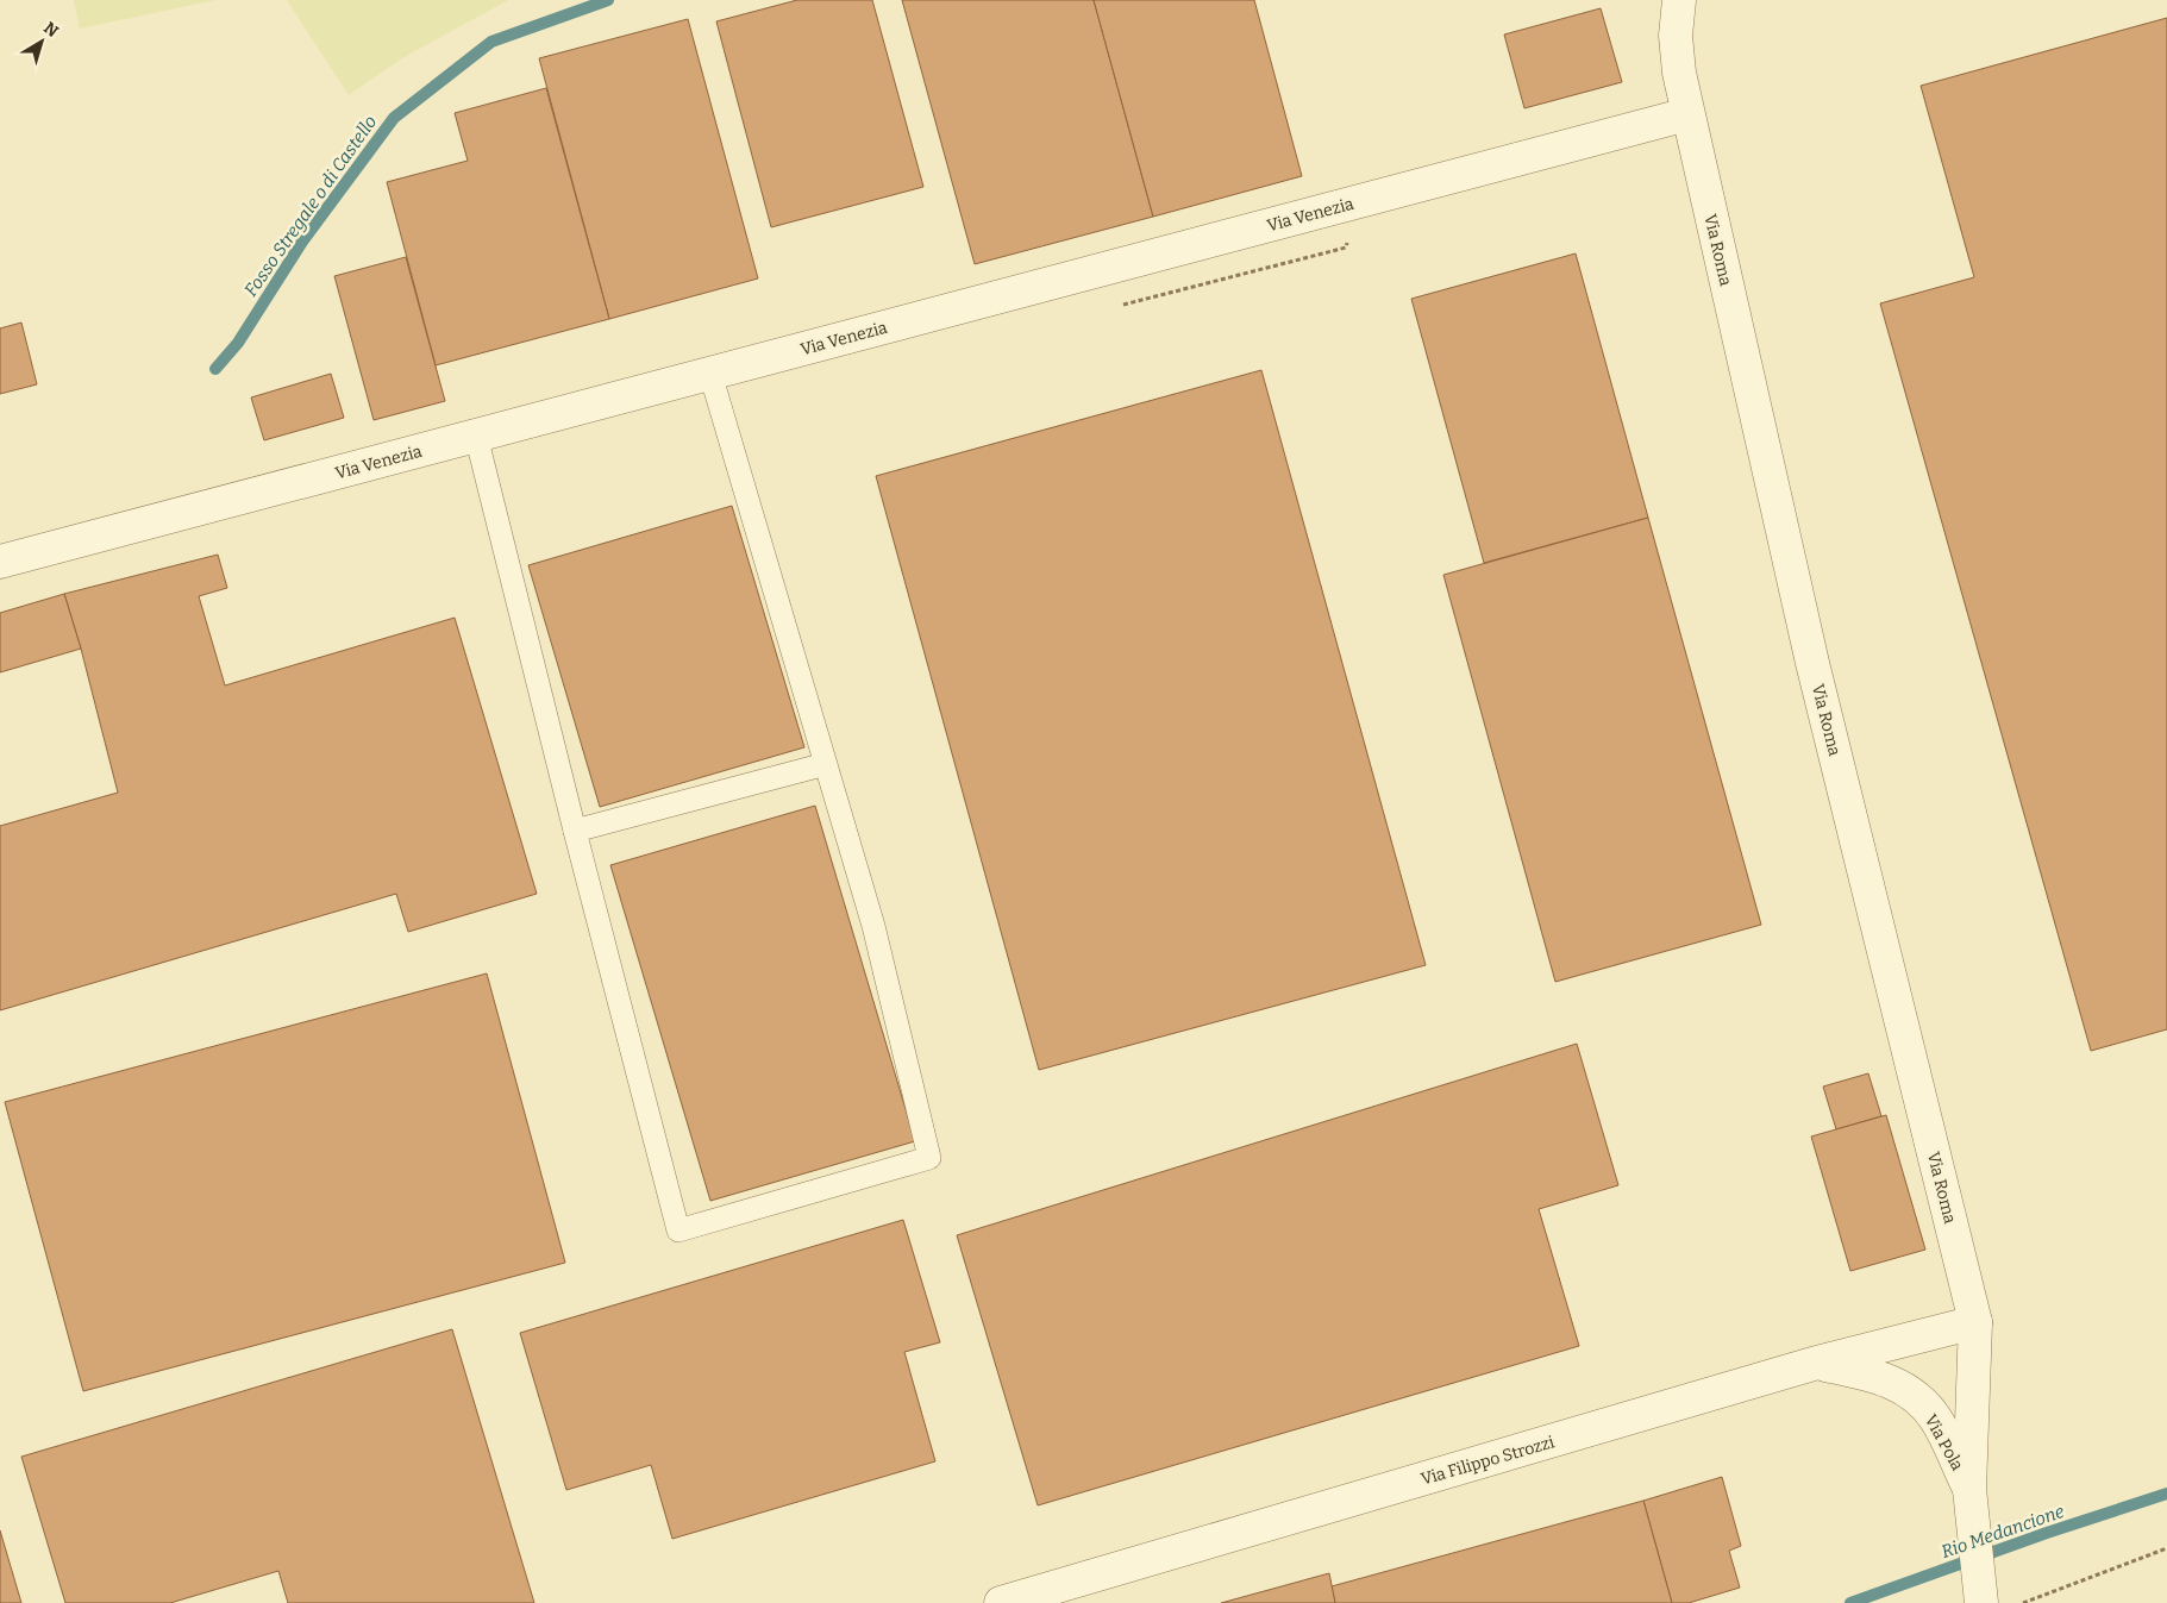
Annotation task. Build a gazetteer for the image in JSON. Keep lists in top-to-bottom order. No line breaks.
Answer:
{"streets":{"street":["Via Venezia","Via Roma","Via Pola","Via Filippo Strozzi"]},"crossings":[["Via Venezia","Via Roma"],["Via Roma","Via Pola"],["Via Roma","Via Filippo Strozzi"],["Via Pola","Via Filippo Strozzi"]],"water":["Fosso Stregale o di Castello","Rio Medancione"],"north":"top right"}
